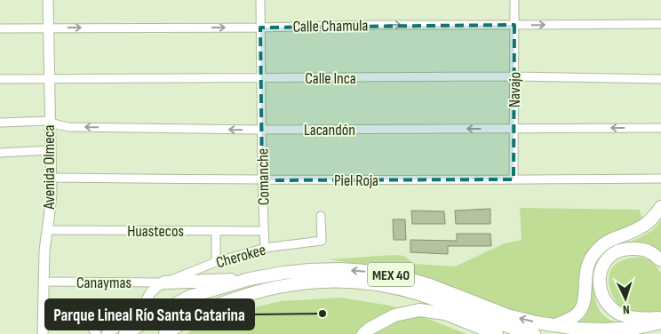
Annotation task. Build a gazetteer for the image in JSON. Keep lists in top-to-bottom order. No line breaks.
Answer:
{"streets":{"highway":["MEX 40"],"street":["Calle Chamula","Calle Inca","Navajo","Lacandón","Avenida Olmeca","Comanche","Piel Roja","Huastecos","Cherokee","Canaymas"]},"crossings":[["Calle Chamula","Navajo"],["Calle Chamula","Avenida Olmeca"],["Calle Chamula","Comanche"],["Calle Inca","Navajo"],["Calle Inca","Avenida Olmeca"],["Calle Inca","Comanche"],["Navajo","Lacandón"],["Navajo","Piel Roja"],["Lacandón","Avenida Olmeca"],["Lacandón","Comanche"],["Avenida Olmeca","Piel Roja"],["Avenida Olmeca","Huastecos"],["Avenida Olmeca","Canaymas"],["Comanche","Piel Roja"],["Comanche","Huastecos"],["Comanche","Cherokee"],["Cherokee","Canaymas"]],"one_way":["Calle Chamula","Lacandón"],"places":["Parque Lineal Río Santa Catarina"],"north":"bottom"}
